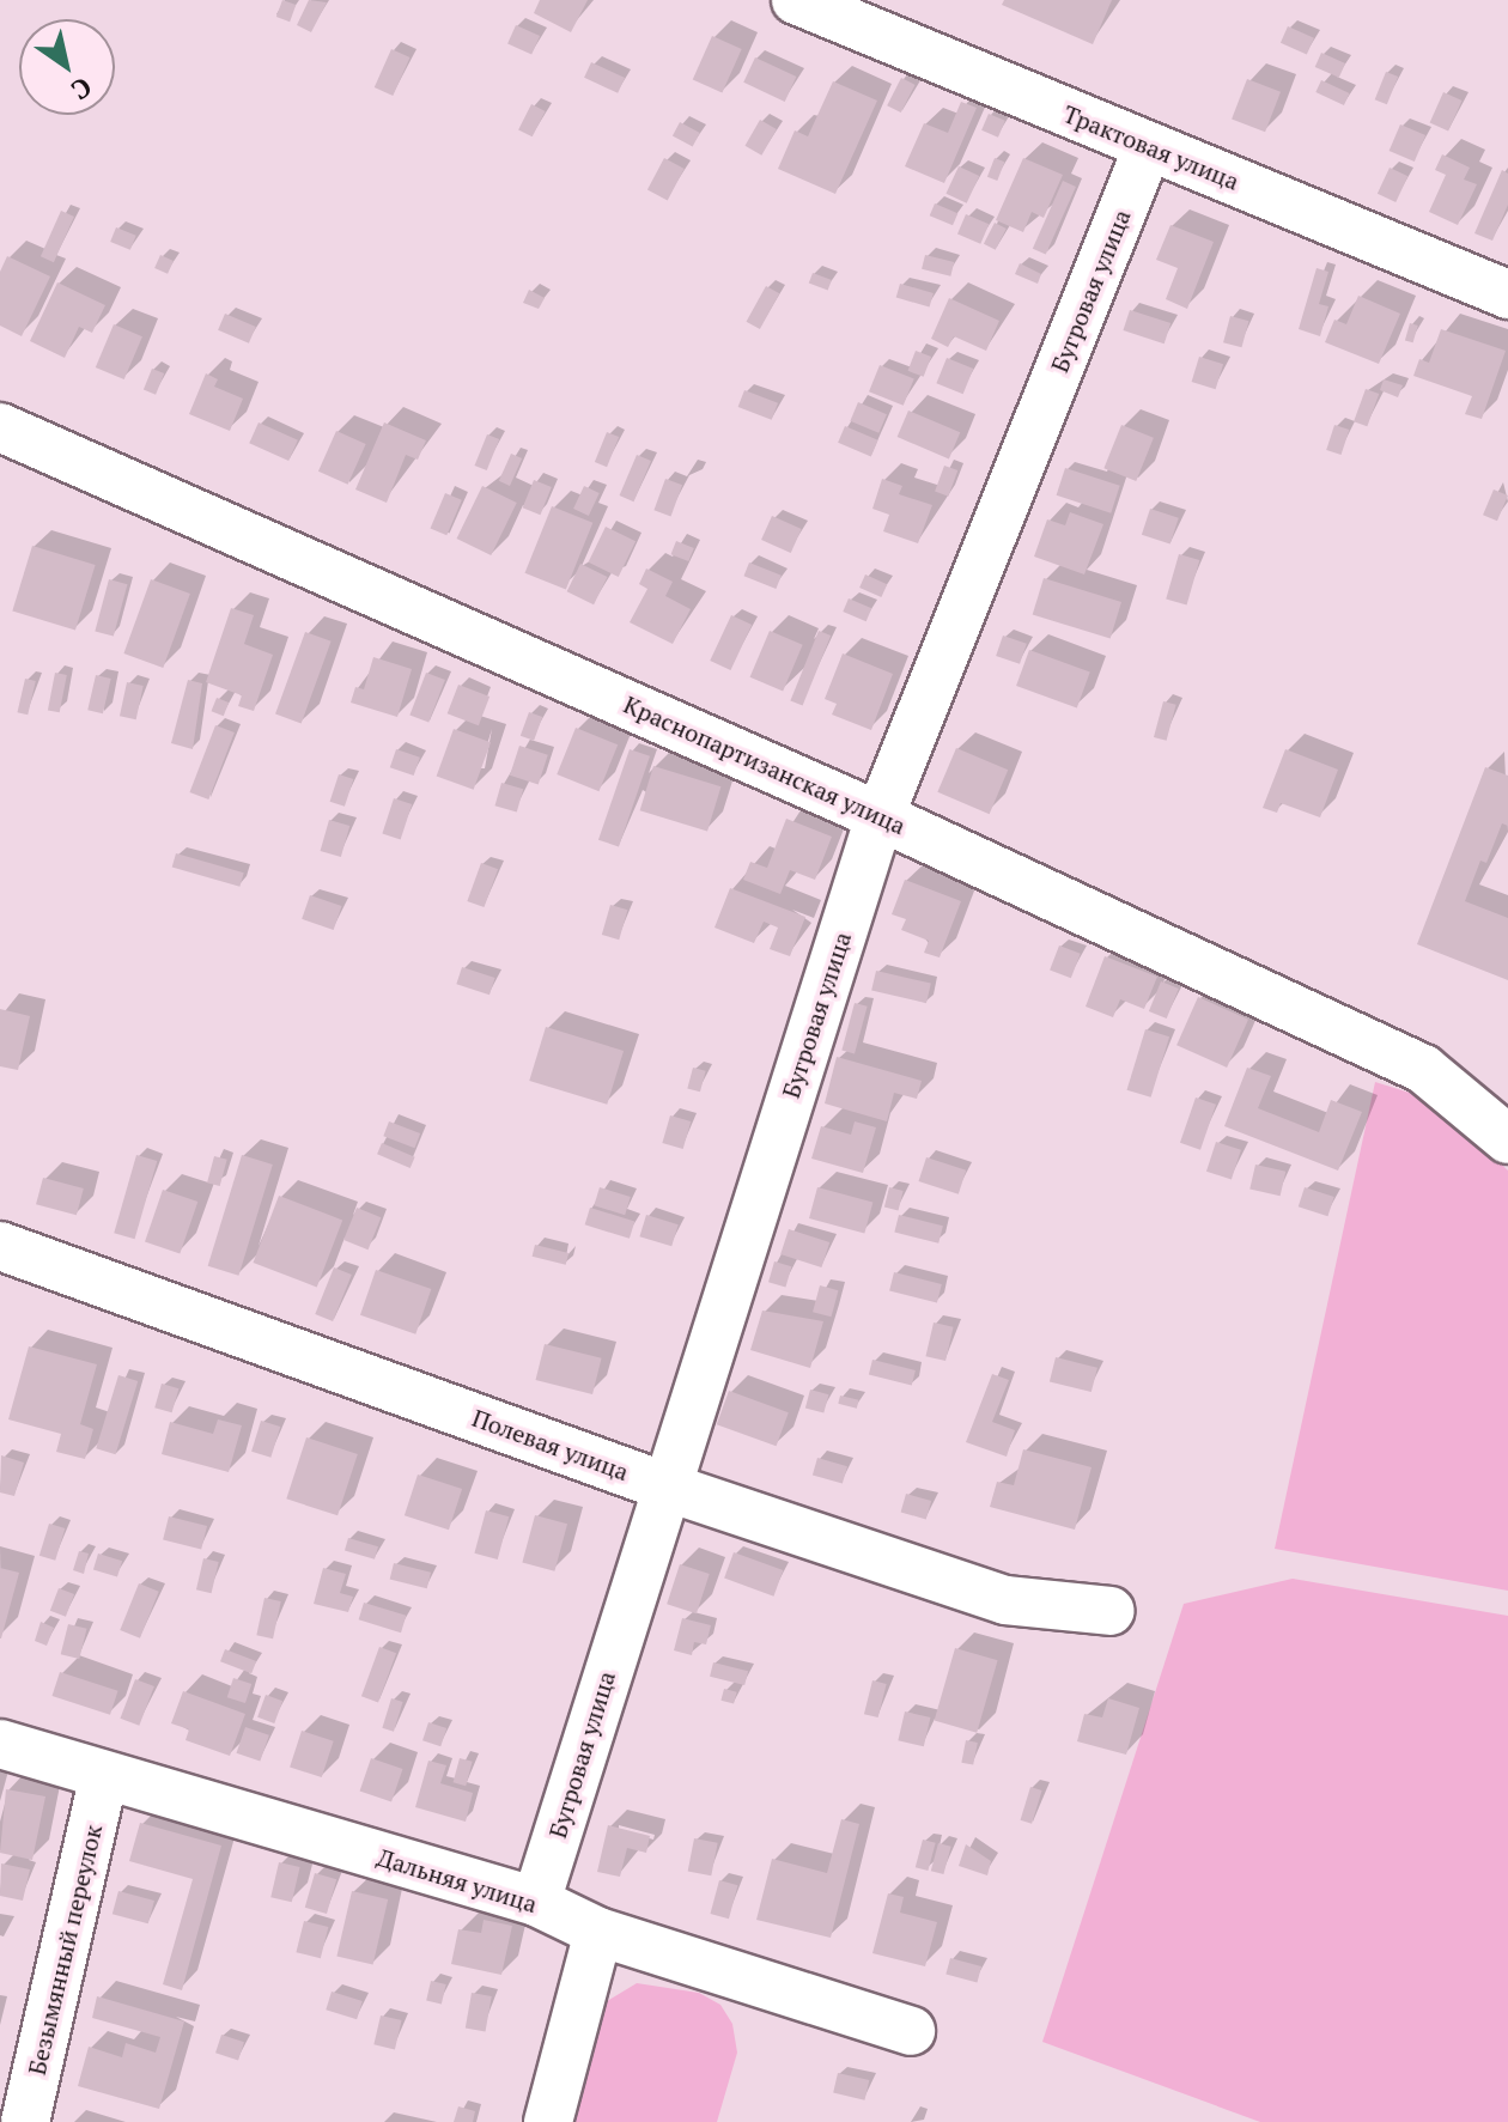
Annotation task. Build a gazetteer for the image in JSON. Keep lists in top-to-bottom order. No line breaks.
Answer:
{"streets":{"street":["Трактовая улица","Бугровая улица","Краснопартизанская улица","Полевая улица","Дальняя улица","Безымянный переулок"]},"crossings":[["Трактовая улица","Бугровая улица"],["Бугровая улица","Краснопартизанская улица"],["Бугровая улица","Полевая улица"],["Бугровая улица","Дальняя улица"],["Дальняя улица","Безымянный переулок"]],"north":"bottom right"}
